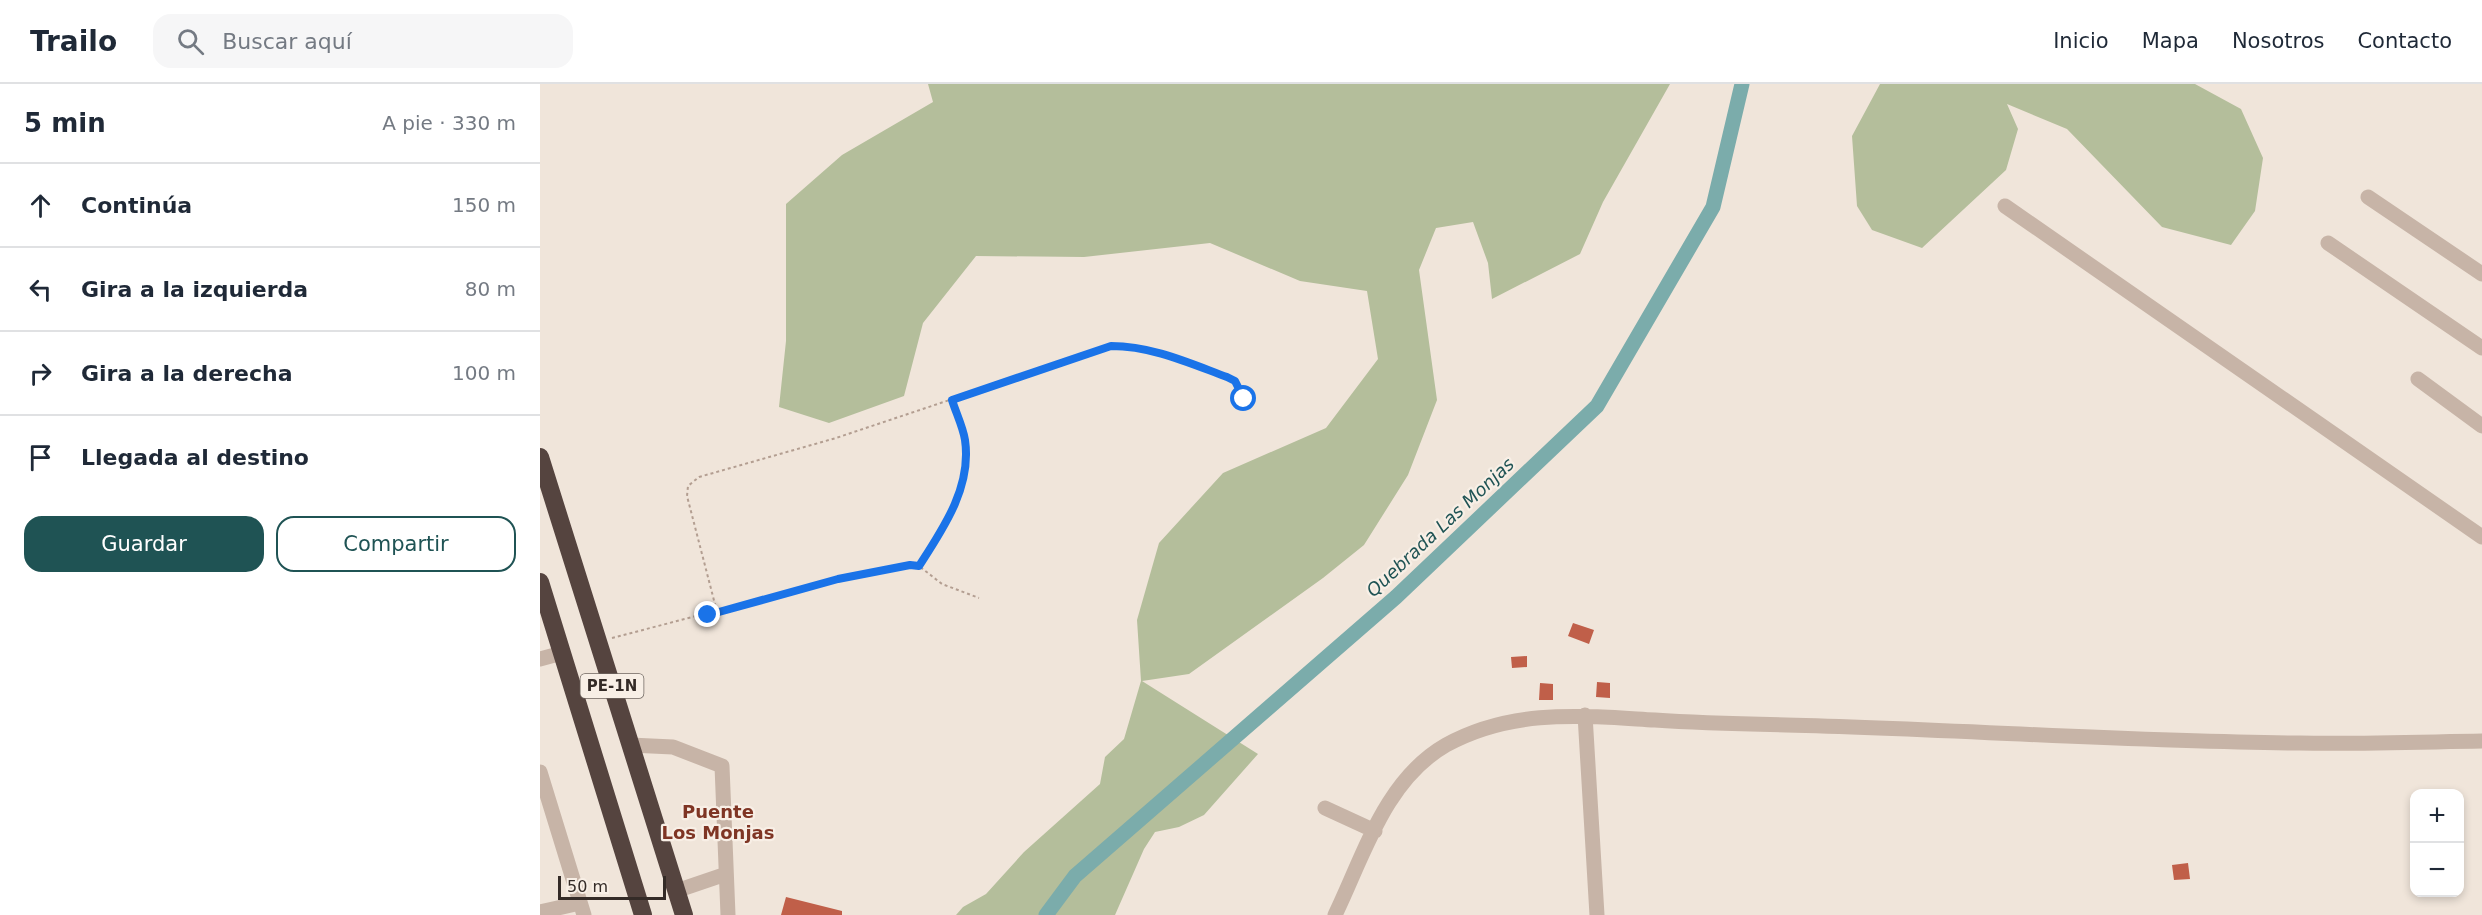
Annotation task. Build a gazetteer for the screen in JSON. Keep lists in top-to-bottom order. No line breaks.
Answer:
{"streets":{"highway":["PE-1N"]},"districts":["Puente Los Monjas"],"water":["Quebrada Las Monjas"],"scale_bar":"50 m","page":{"header":"Trailo","search":"Buscar aquí","nav":["Inicio","Mapa","Nosotros","Contacto"],"heading":["5 min","A pie · 330 m"],"list":[["Continúa","150 m"],["Gira a la izquierda","80 m"],["Gira a la derecha","100 m"],"Llegada al destino"],"buttons":["Guardar","Compartir"],"map_buttons":["+","−"],"scale":"50 m"}}
